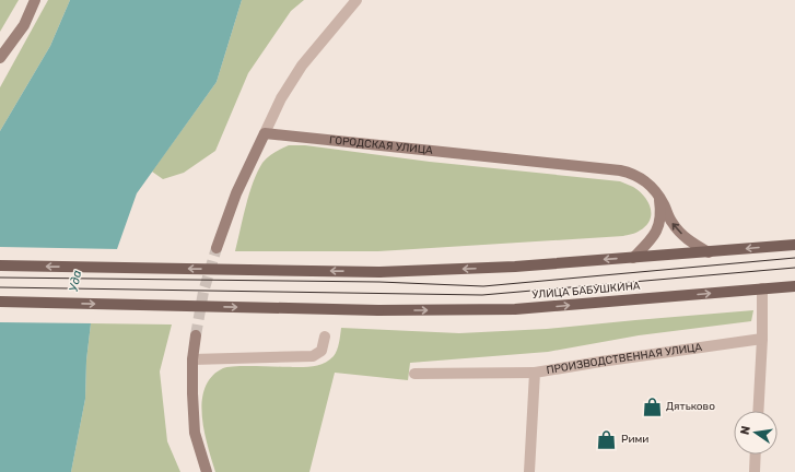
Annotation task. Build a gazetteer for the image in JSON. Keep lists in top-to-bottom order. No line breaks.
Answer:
{"streets":{"main road":["УЛИЦА БАБУШКИНА"],"street":["ГОРОДСКАЯ УЛИЦА","ПРОИЗВОДСТВЕННАЯ УЛИЦА"]},"water":["Уда"],"places":{"shop":["Дятьково","Рими"]},"north":"left"}
